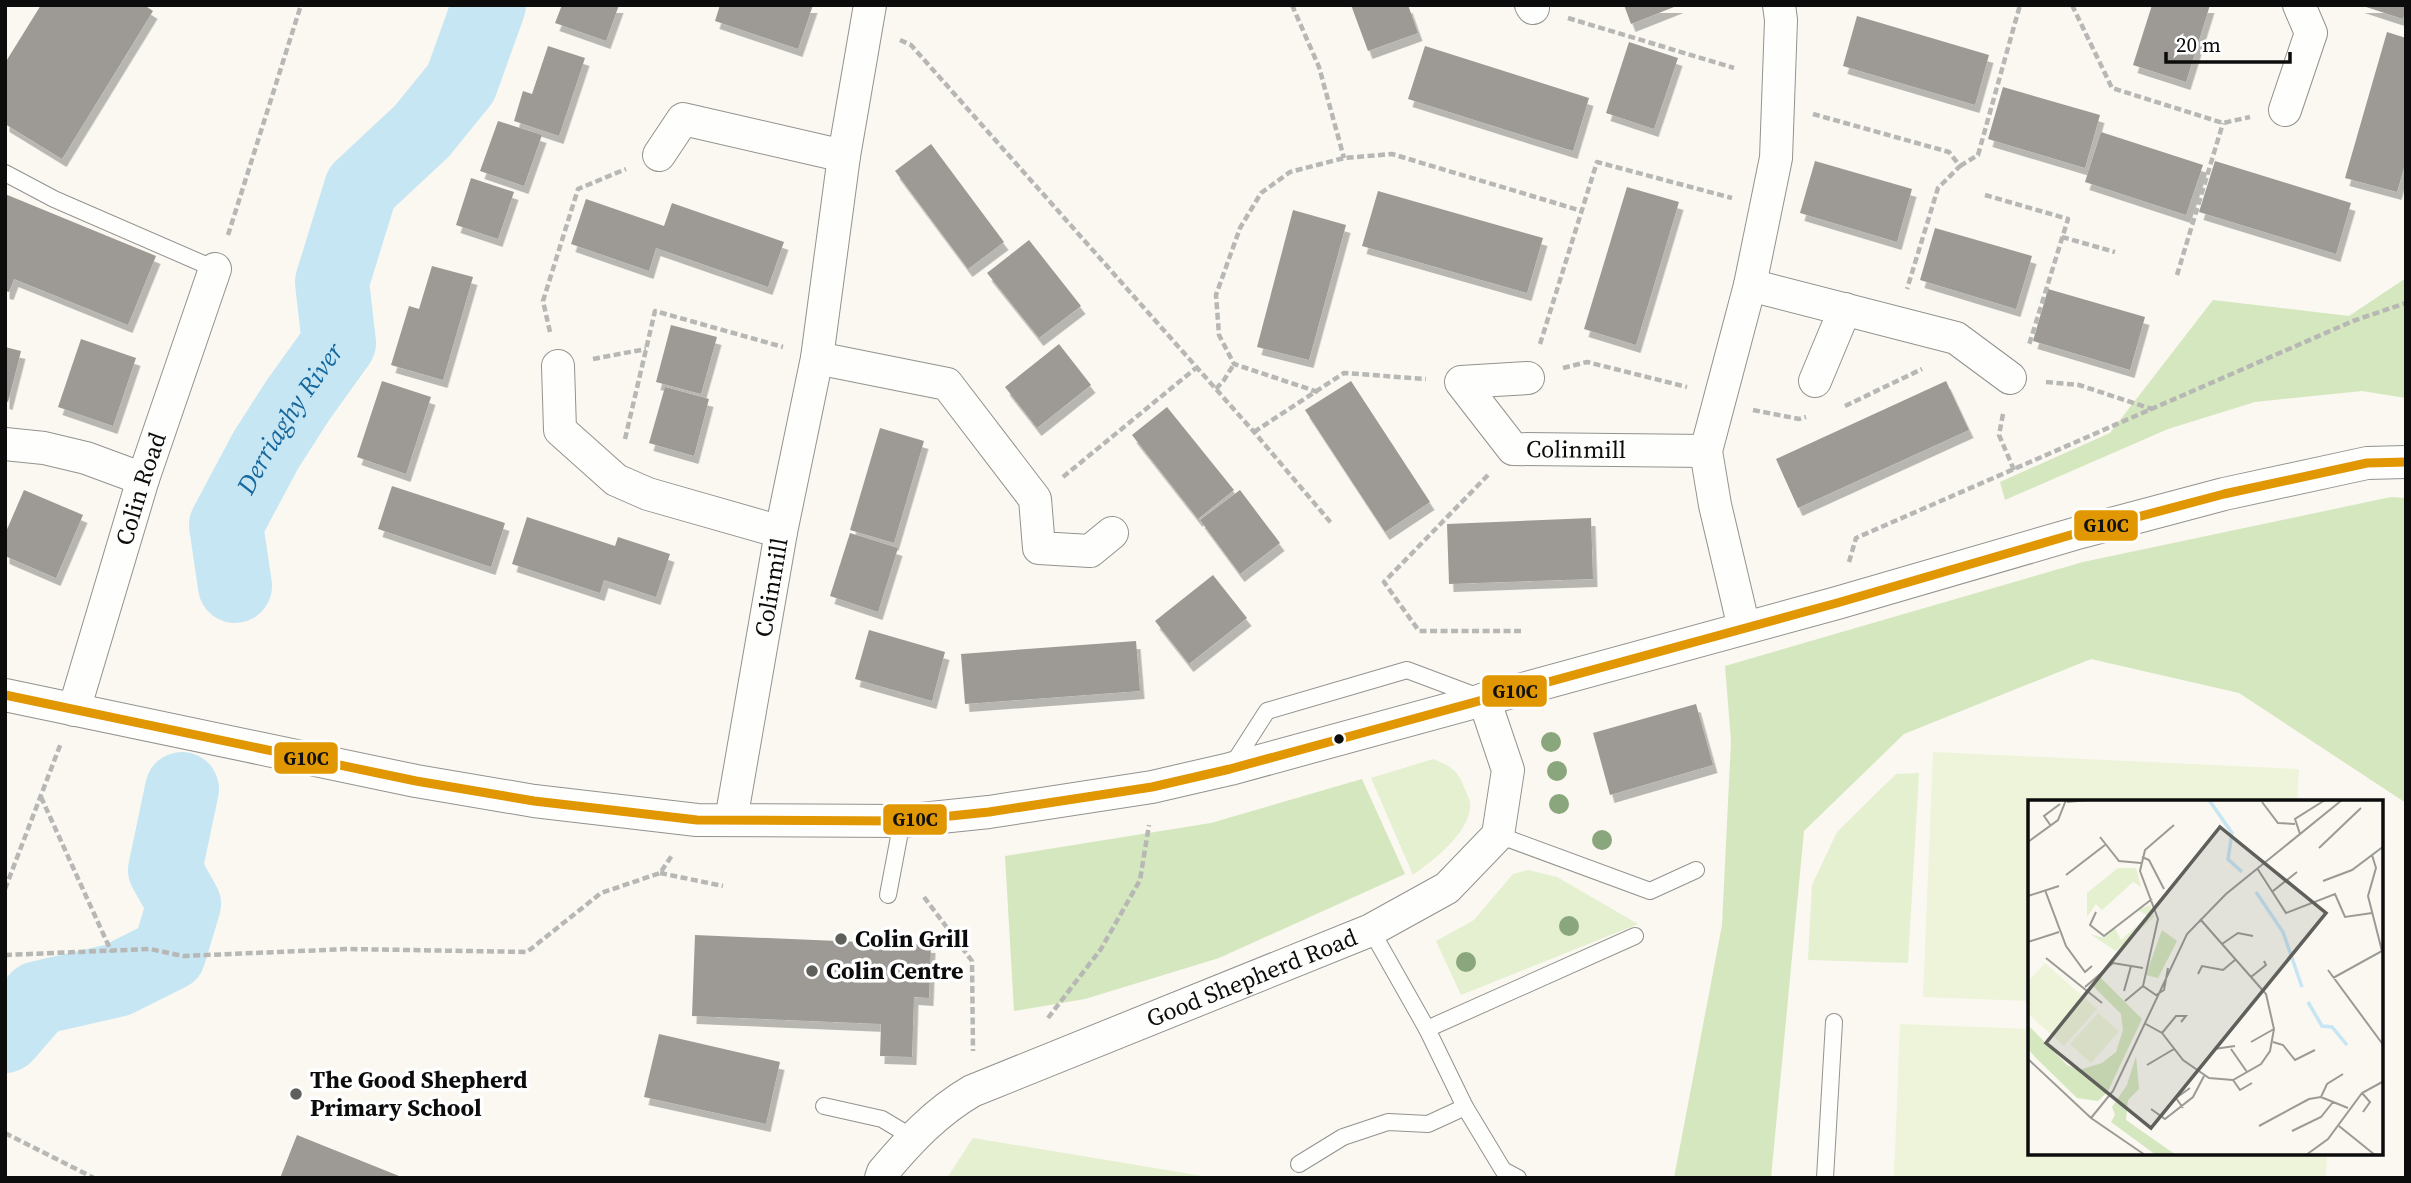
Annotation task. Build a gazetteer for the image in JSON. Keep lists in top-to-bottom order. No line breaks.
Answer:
{"streets":{"street":["Colinmill","Colin Road","Good Shepherd Road"]},"water":["Derriaghy River"],"places":["Colin Grill","Colin Centre","The Good Shepherd Primary School"],"lines":["transit line G10C"],"scale_bar":"20 m"}
